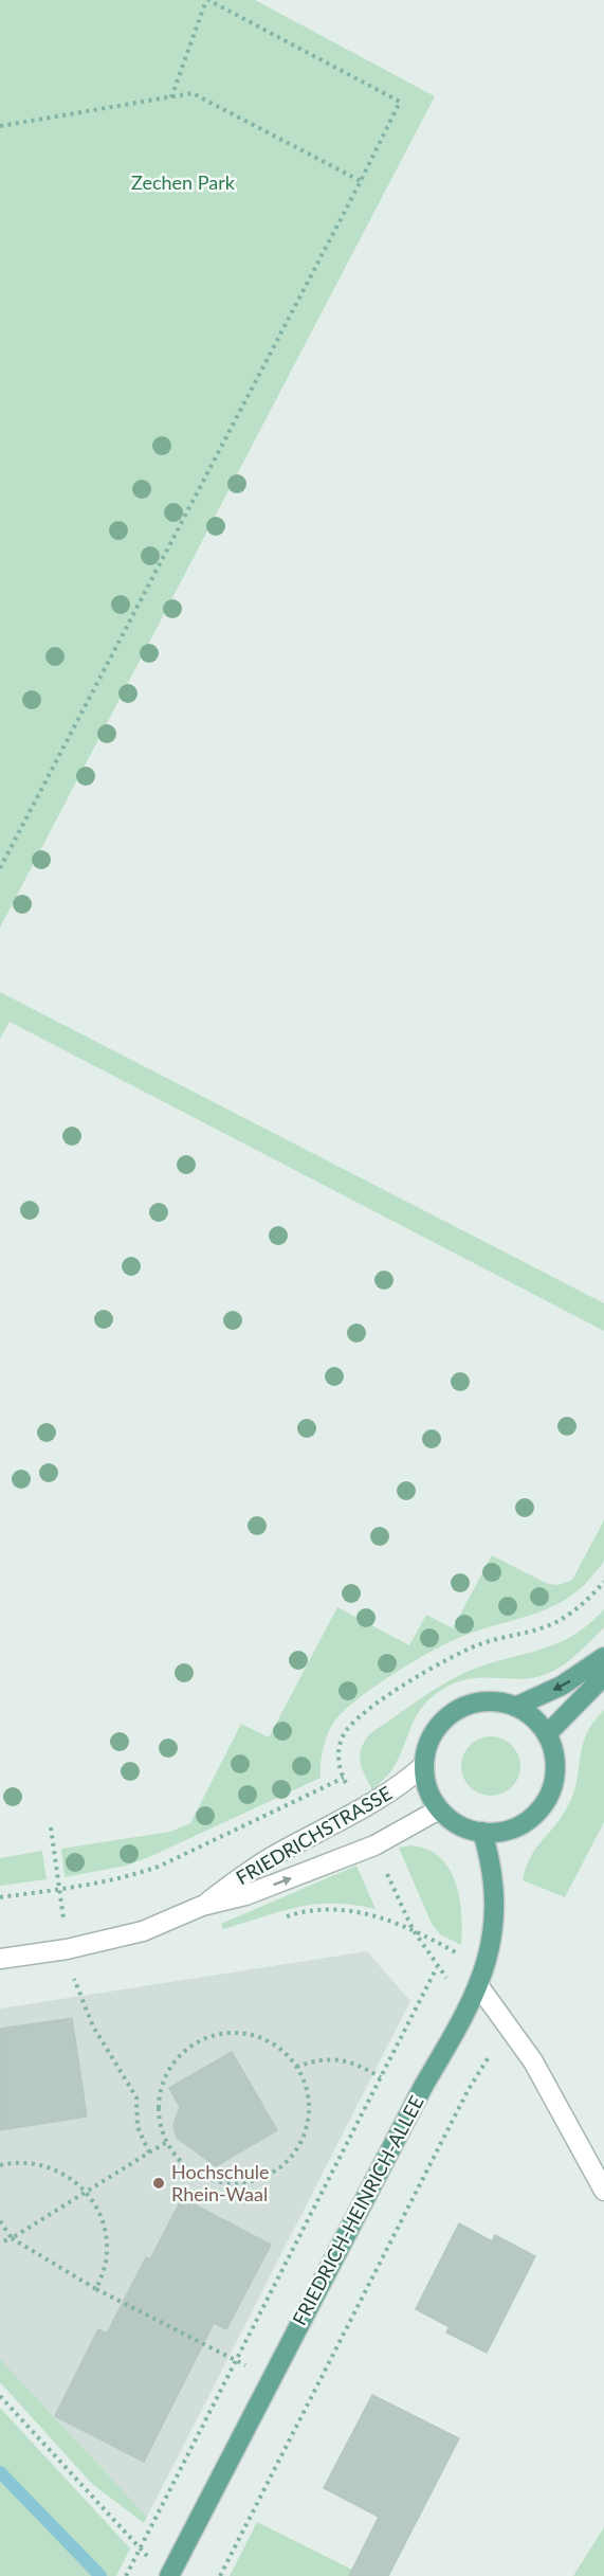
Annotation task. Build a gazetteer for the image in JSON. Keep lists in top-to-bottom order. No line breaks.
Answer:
{"streets":{"main road":["FRIEDRICH-HEINRICH-ALLEE"],"street":["FRIEDRICHSTRASSE"]},"crossings":[["FRIEDRICHSTRASSE","FRIEDRICH-HEINRICH-ALLEE"]],"parks":["Zechen Park"],"places":["Hochschule Rhein-Waal"]}
